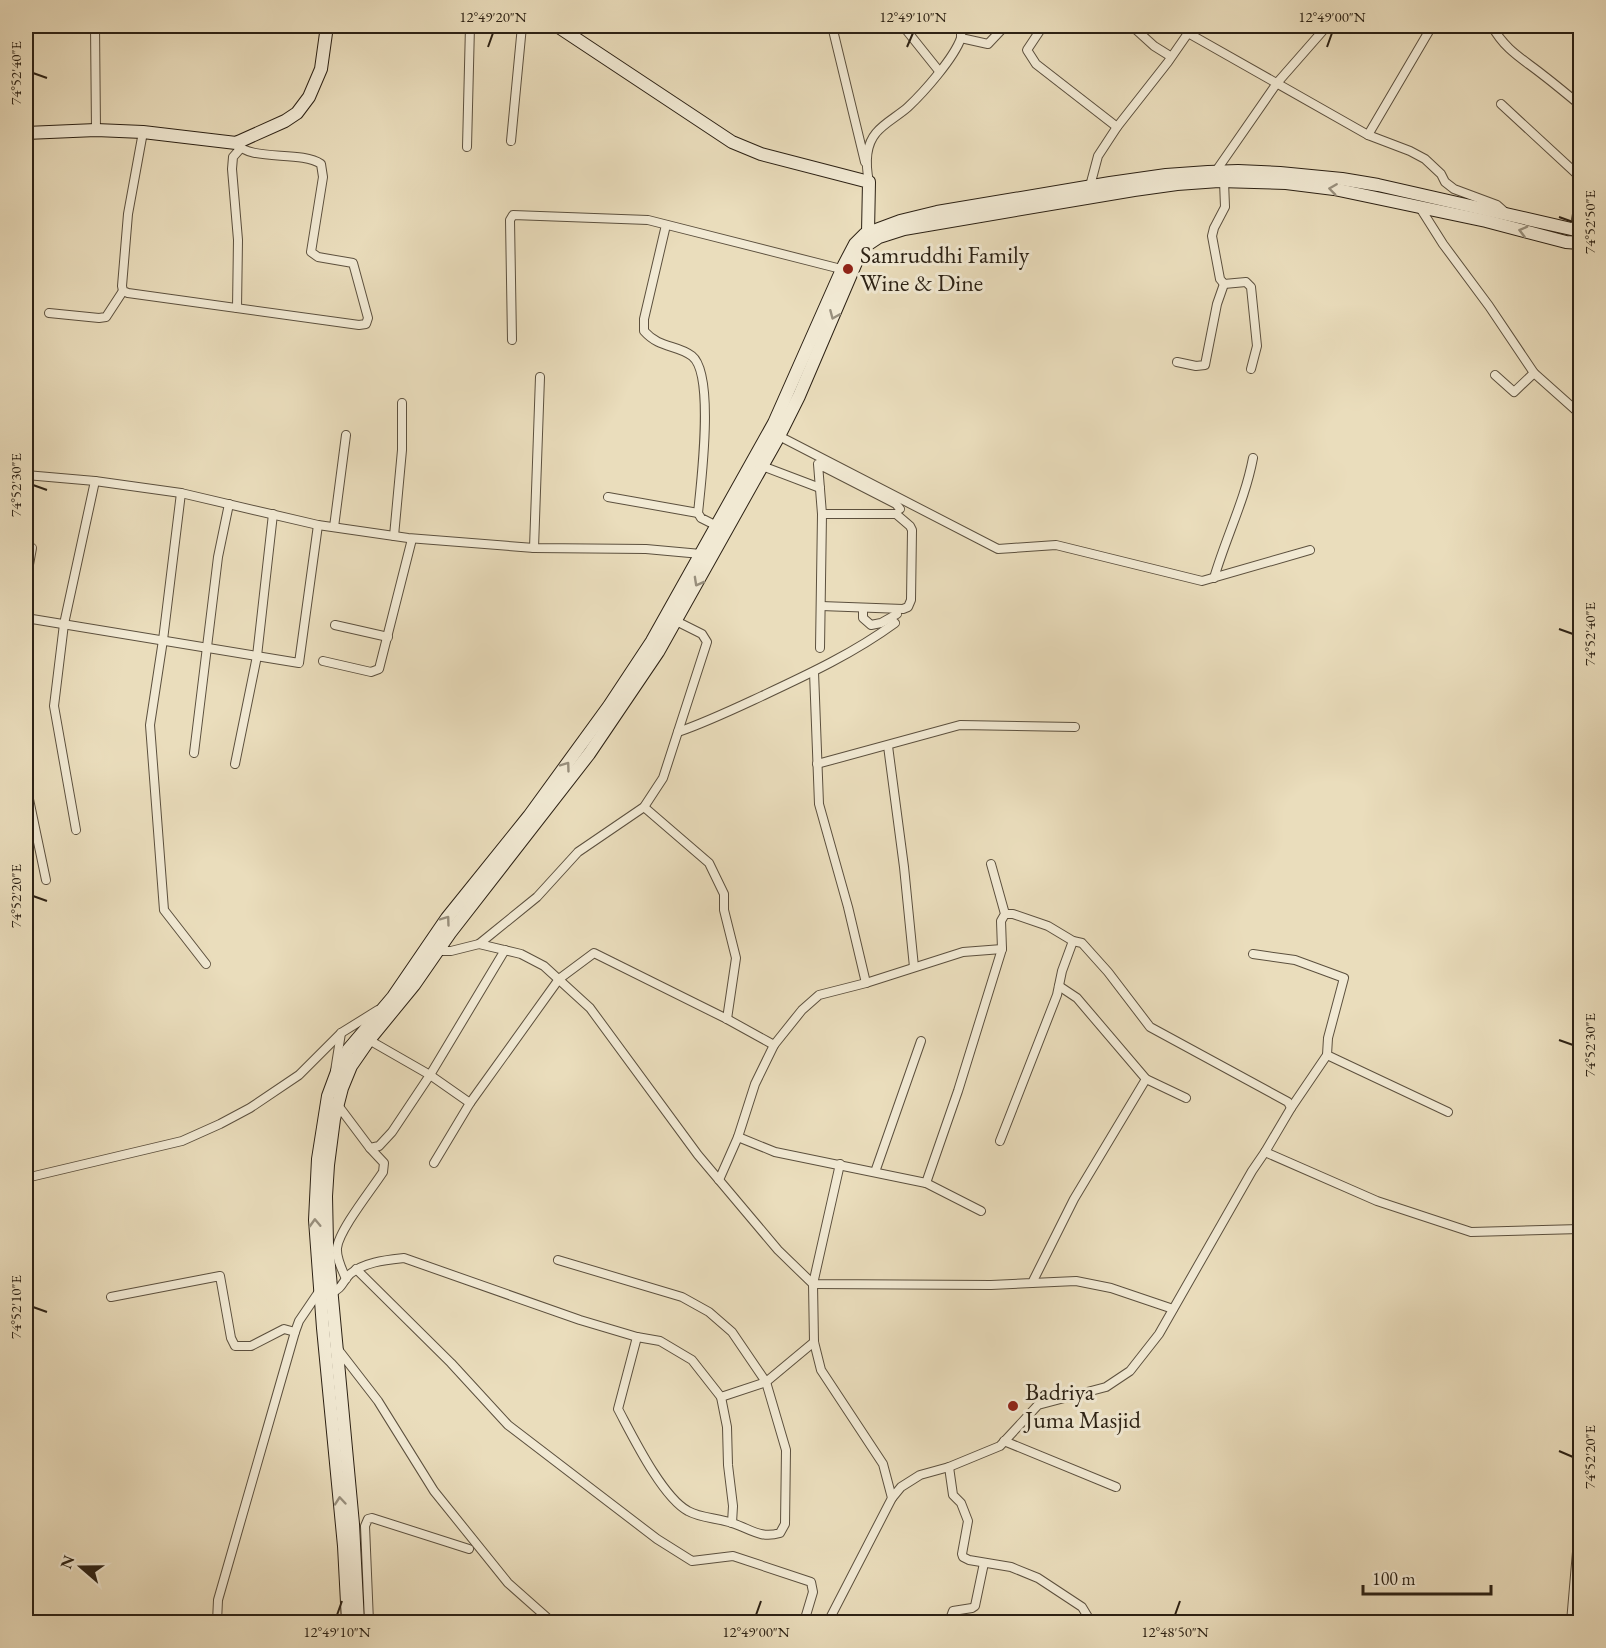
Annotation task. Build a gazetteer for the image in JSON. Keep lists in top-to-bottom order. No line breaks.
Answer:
{"places":["Samruddhi Family Wine & Dine","Badriya Juma Masjid"],"scale_bar":"100 m","north":"left","coordinates":["12°49'20\"N","12°49'10\"N","12°49'00\"N","74°52'40\"E","74°52'50\"E","74°52'30\"E","74°52'20\"E","74°52'10\"E","12°48'50\"N"]}
